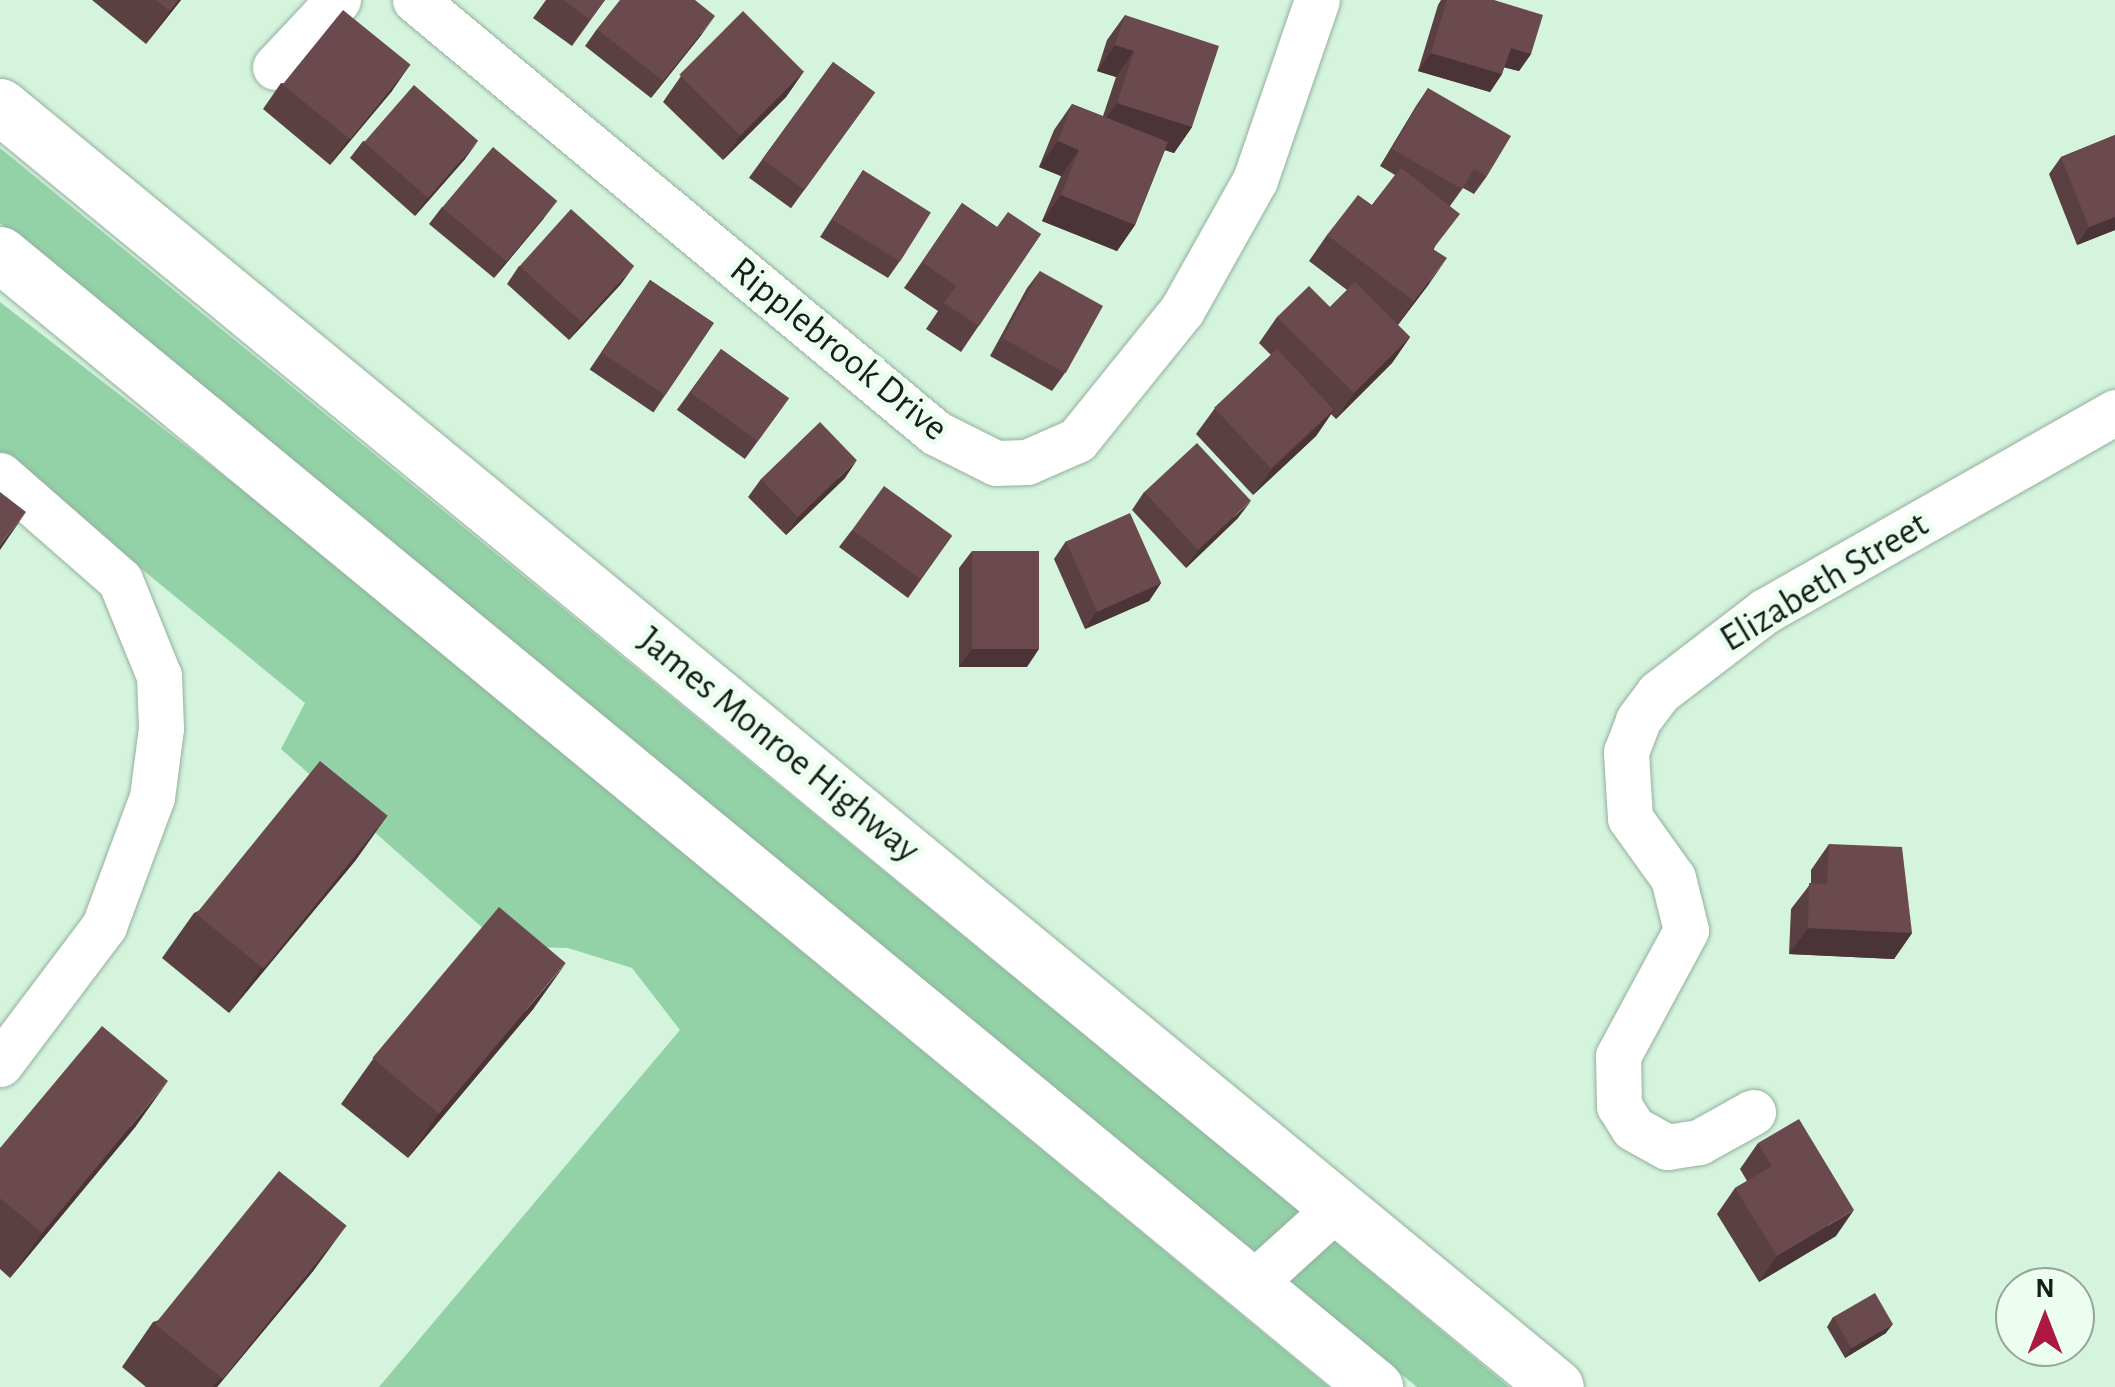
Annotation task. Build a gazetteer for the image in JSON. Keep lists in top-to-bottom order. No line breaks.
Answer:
{"streets":{"highway":["James Monroe Highway"],"street":["Ripplebrook Drive","Elizabeth Street"]},"north":"top"}
